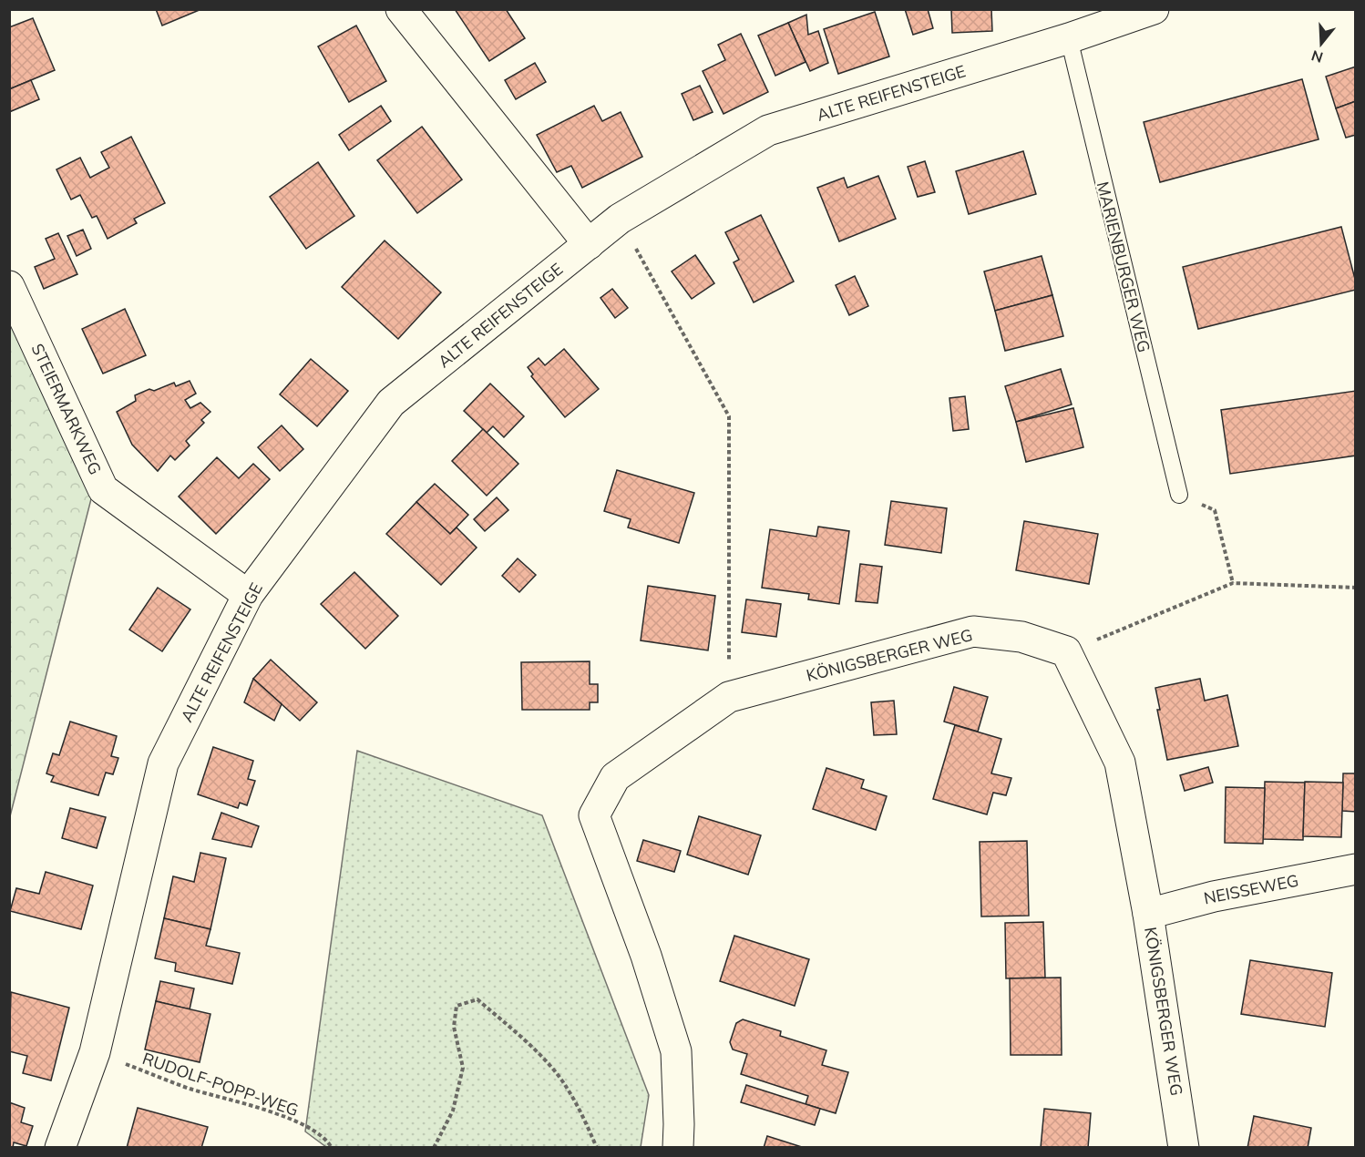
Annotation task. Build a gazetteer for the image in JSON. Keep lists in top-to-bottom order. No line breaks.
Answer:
{"streets":{"street":["ALTE REIFENSTEIGE","STEIERMARKWEG","KÖNIGSBERGER WEG","NEISSEWEG"],"lane":["MARIENBURGER WEG"],"path":["RUDOLF-POPP-WEG"]},"crossings":[["ALTE REIFENSTEIGE","MARIENBURGER WEG"],["ALTE REIFENSTEIGE","STEIERMARKWEG"],["ALTE REIFENSTEIGE","RUDOLF-POPP-WEG"],["KÖNIGSBERGER WEG","NEISSEWEG"]],"north":"bottom"}
